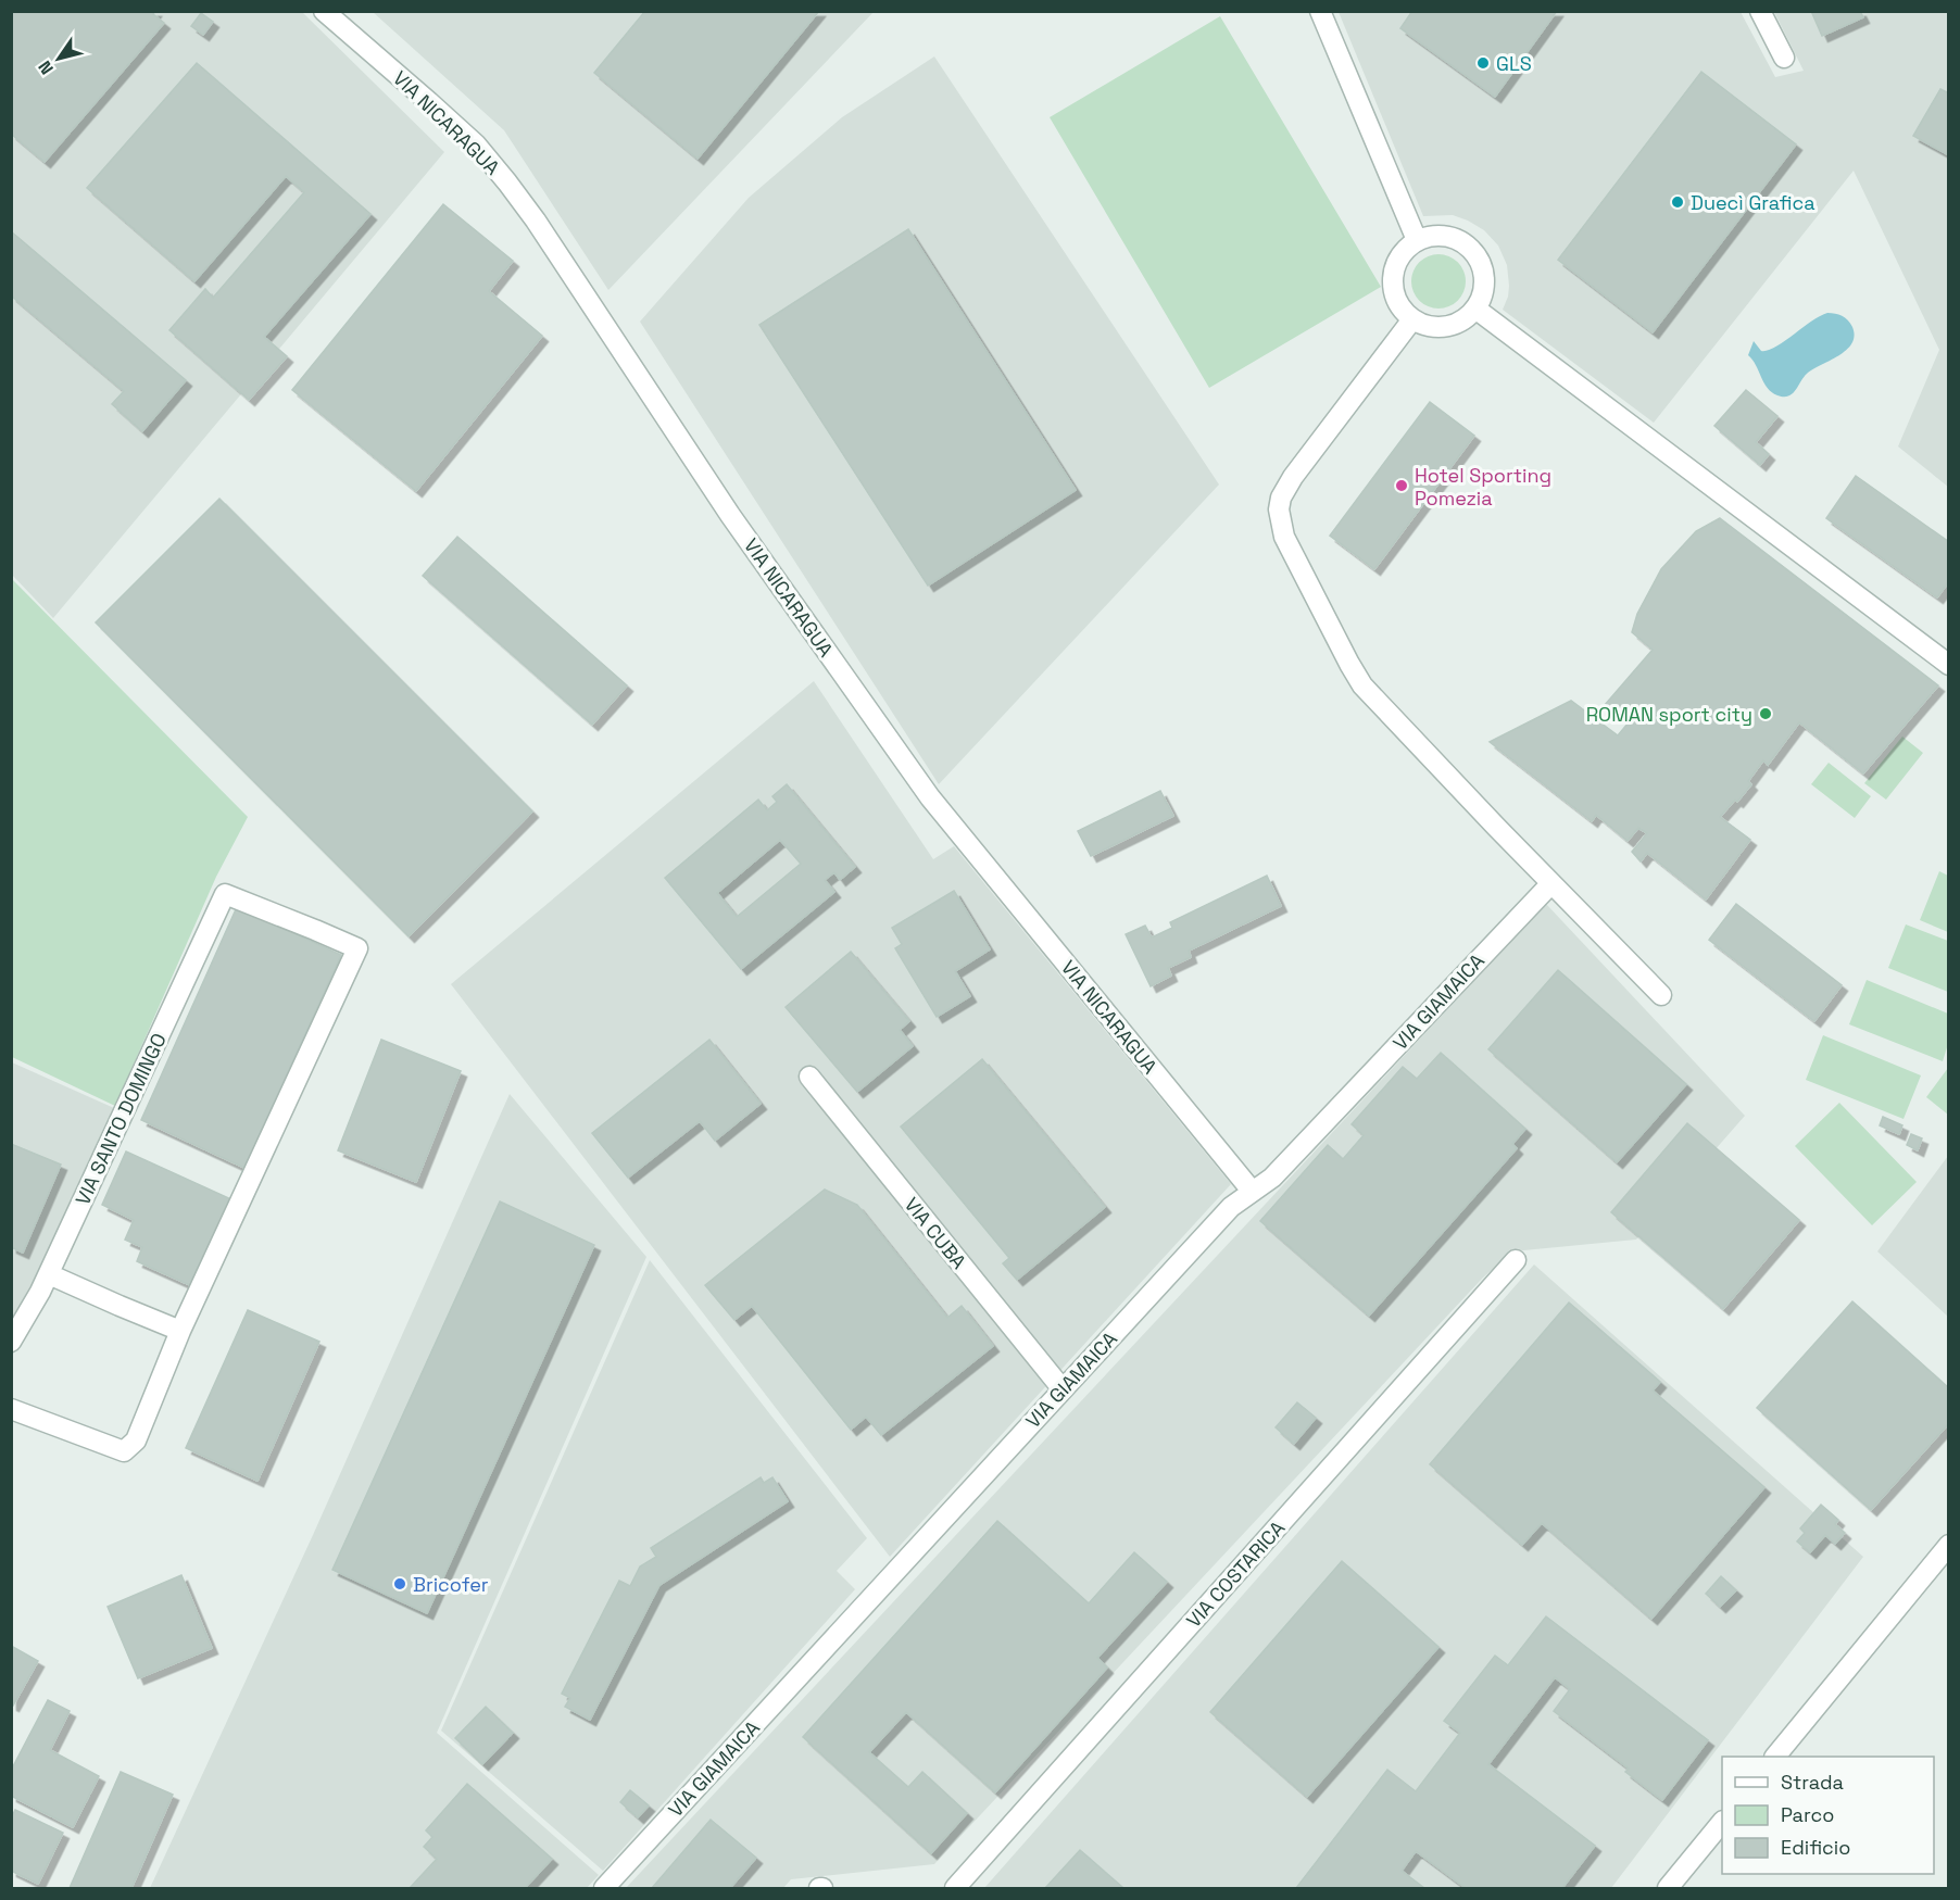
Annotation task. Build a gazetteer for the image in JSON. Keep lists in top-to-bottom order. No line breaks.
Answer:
{"streets":{"street":["VIA NICARAGUA","VIA GIAMAICA","VIA SANTO DOMINGO","VIA CUBA","VIA COSTARICA"]},"crossings":[["VIA NICARAGUA","VIA GIAMAICA"],["VIA GIAMAICA","VIA CUBA"]],"places":["GLS","Duecì Grafica","Hotel Sporting Pomezia","ROMAN sport city","Bricofer"],"legend":["Strada","Parco","Edificio"],"north":"bottom left"}
